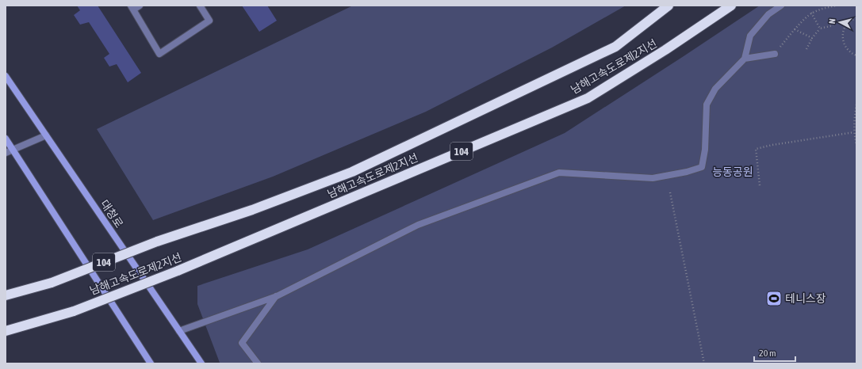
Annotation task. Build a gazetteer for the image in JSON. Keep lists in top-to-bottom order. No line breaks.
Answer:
{"streets":{"highway":["남해고속도로제2지선","104"],"main road":["대청로"]},"parks":["능동공원"],"places":{"sports":["테니스장"]},"scale_bar":"20 m","north":"left"}
